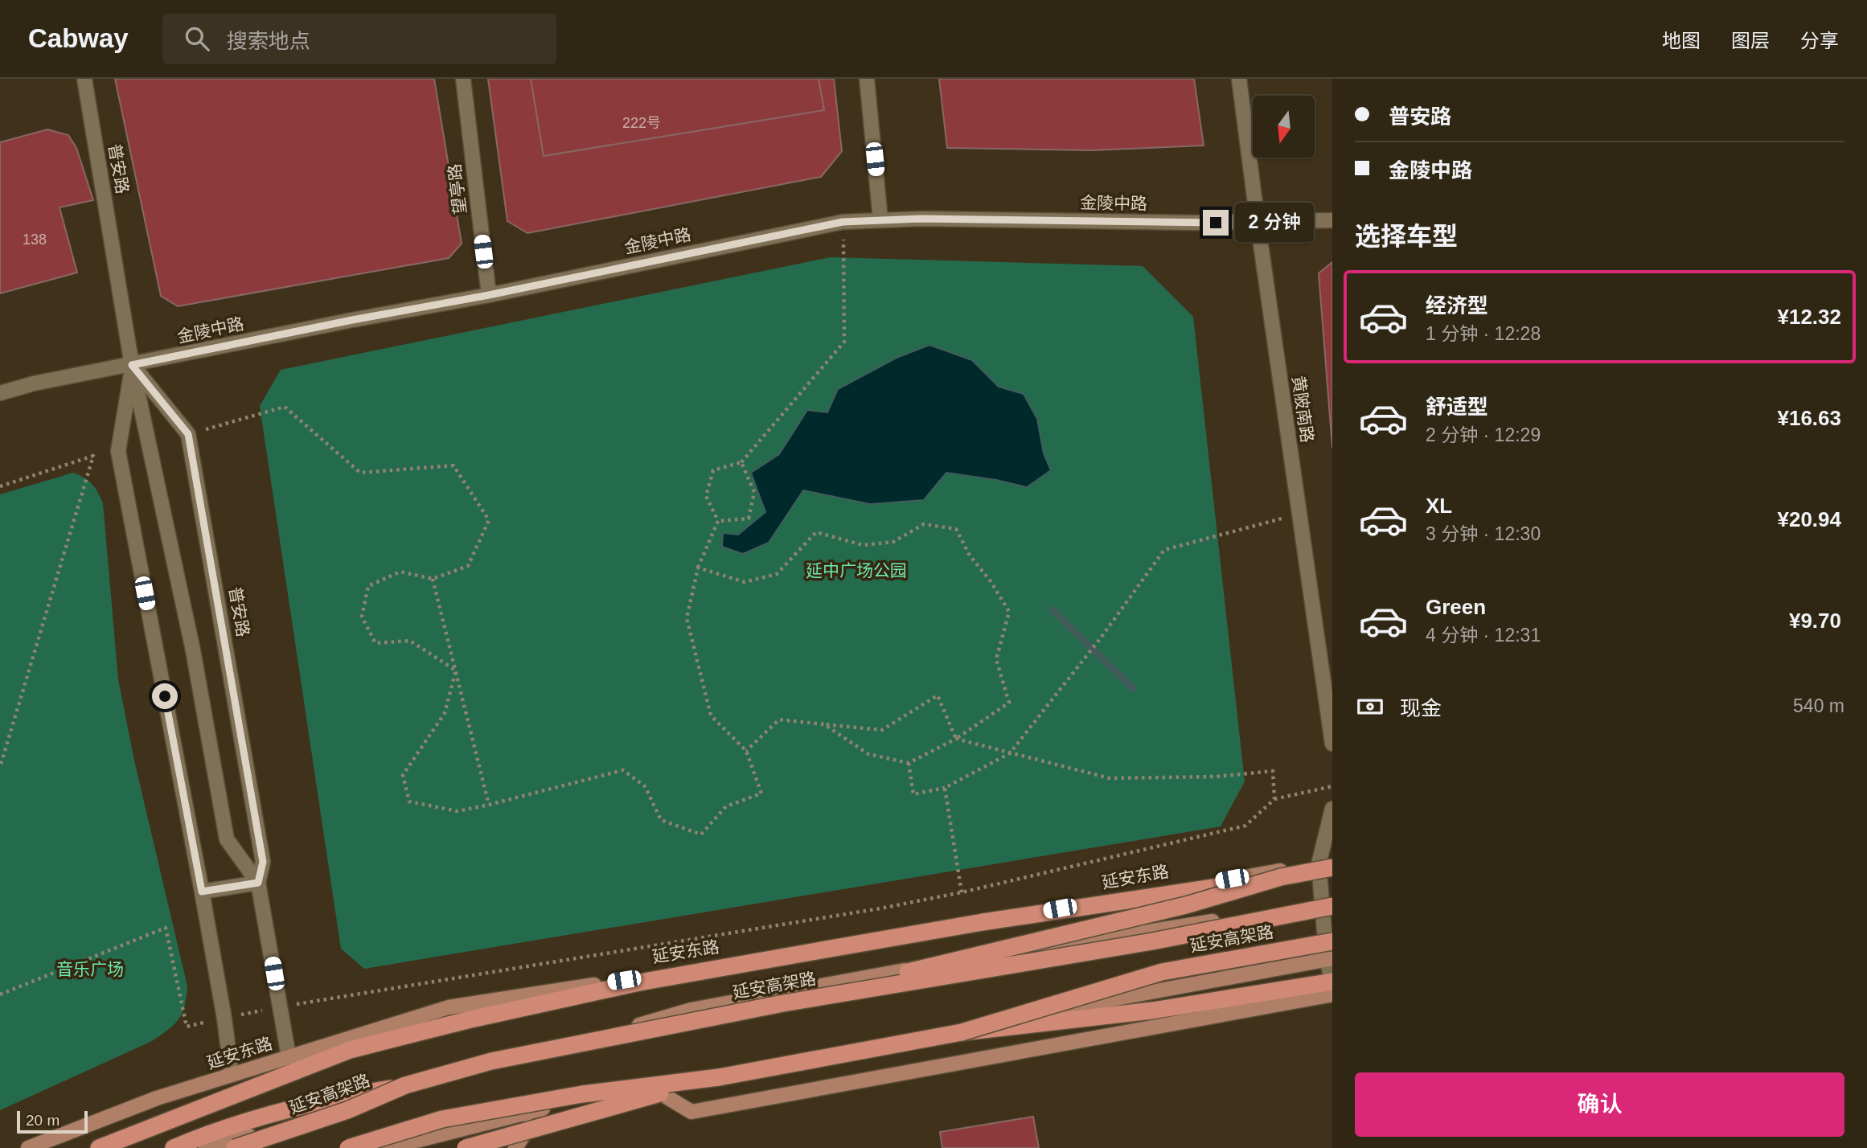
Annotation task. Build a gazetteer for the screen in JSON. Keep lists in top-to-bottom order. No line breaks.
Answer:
{"streets":{"highway":["延安高架路"],"main road":["延安东路"],"street":["普安路","望亭路","金陵中路","黄陂南路"]},"crossings":[["普安路","金陵中路"],["普安路","延安东路"],["望亭路","金陵中路"],["金陵中路","黄陂南路"]],"parks":["延中广场公园","音乐广场"],"house_numbers":["222号","138"],"scale_bar":"20 m","north":"bottom","page":{"header":"Cabway","search":"搜索地点","nav":["地图","图层","分享"],"banner":["普安路","金陵中路"],"bubble":"2 分钟","heading":"选择车型","list":[{"name":"经济型","note":"1 分钟 · 12:28","value":"¥12.32"},{"name":"舒适型","note":"2 分钟 · 12:29","value":"¥16.63"},{"name":"XL","note":"3 分钟 · 12:30","value":"¥20.94"},{"name":"Green","note":"4 分钟 · 12:31","value":"¥9.70"}],"pay":["现金","540 m"],"buttons":"确认","scale":"20 m"}}
